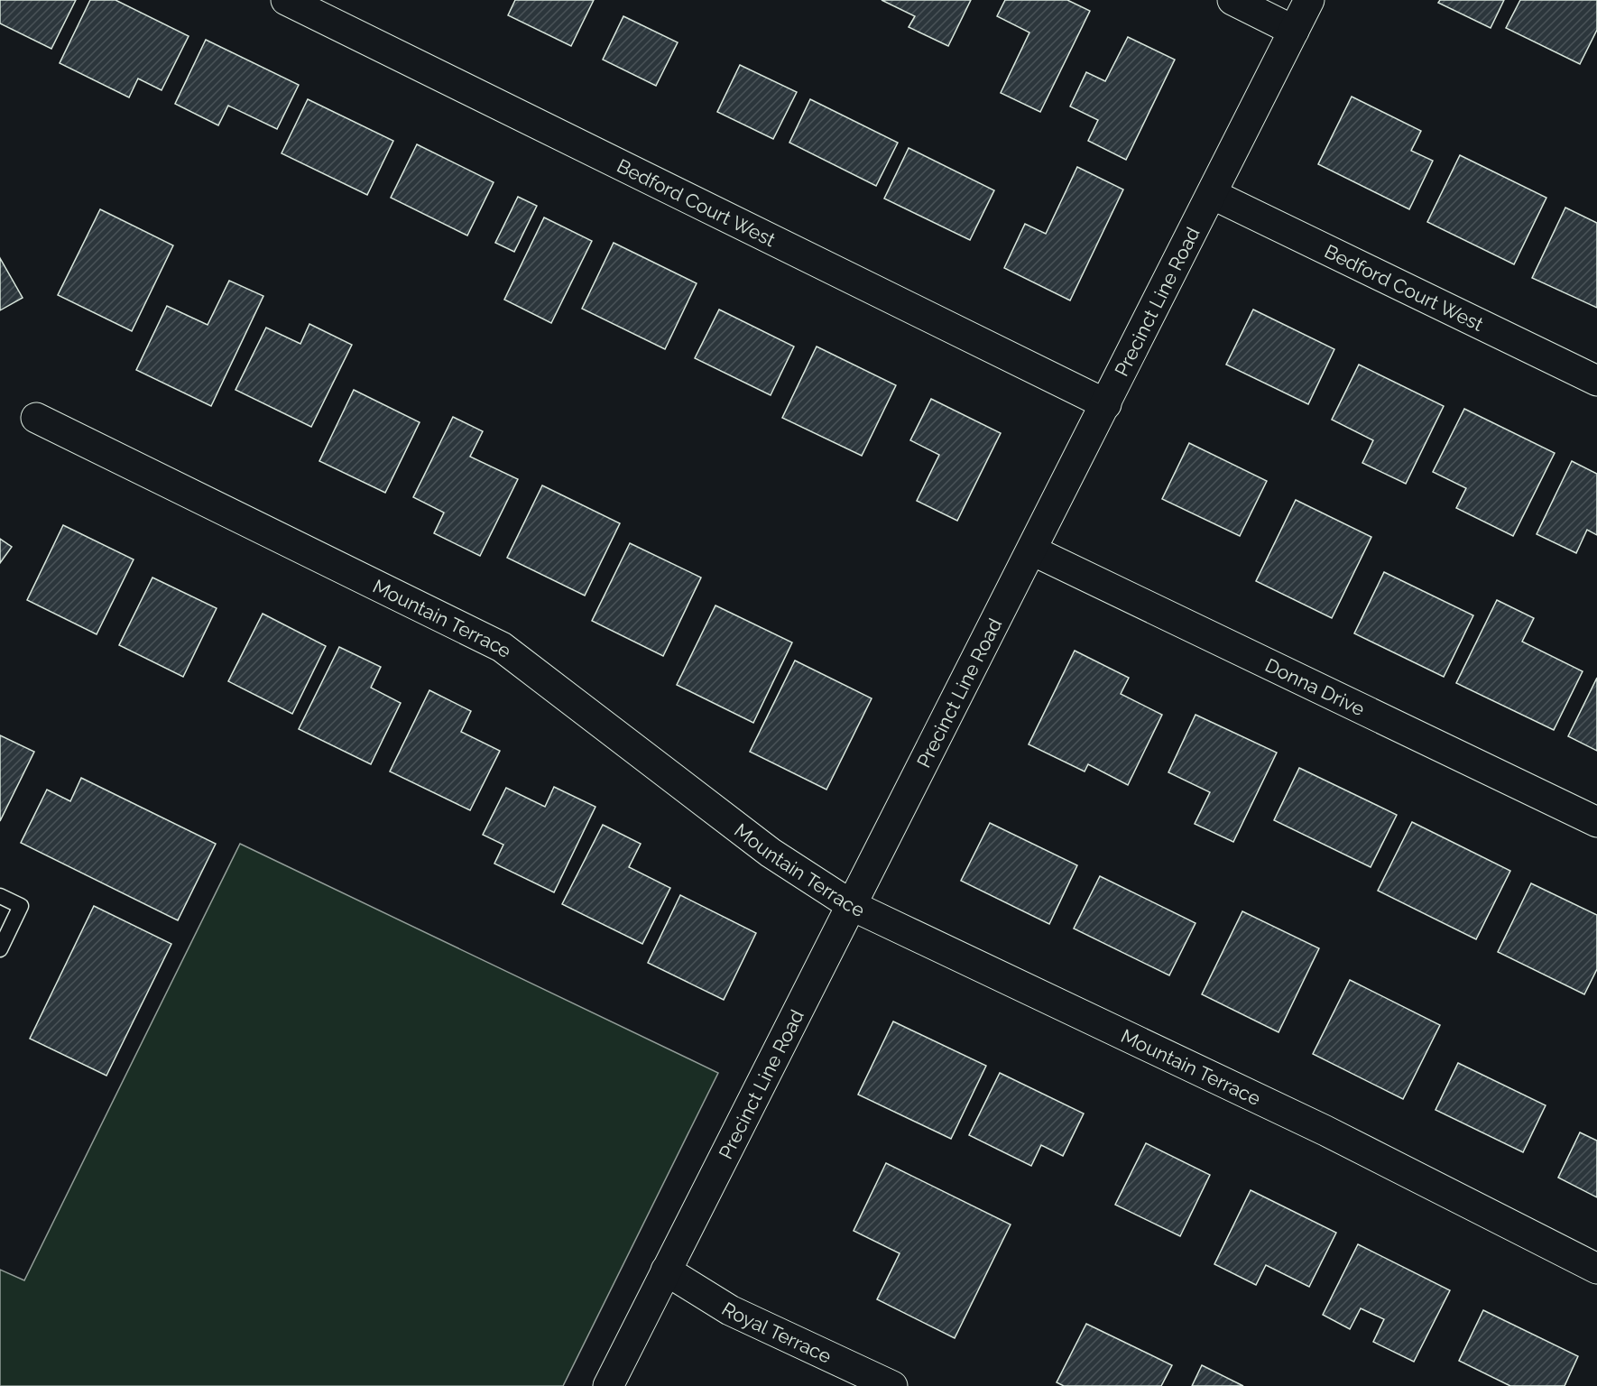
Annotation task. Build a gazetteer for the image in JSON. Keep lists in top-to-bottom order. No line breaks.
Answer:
{"streets":{"street":["Bedford Court West","Precinct Line Road","Mountain Terrace","Donna Drive","Royal Terrace"]},"crossings":[["Bedford Court West","Precinct Line Road"],["Precinct Line Road","Mountain Terrace"],["Precinct Line Road","Donna Drive"],["Precinct Line Road","Royal Terrace"]]}
